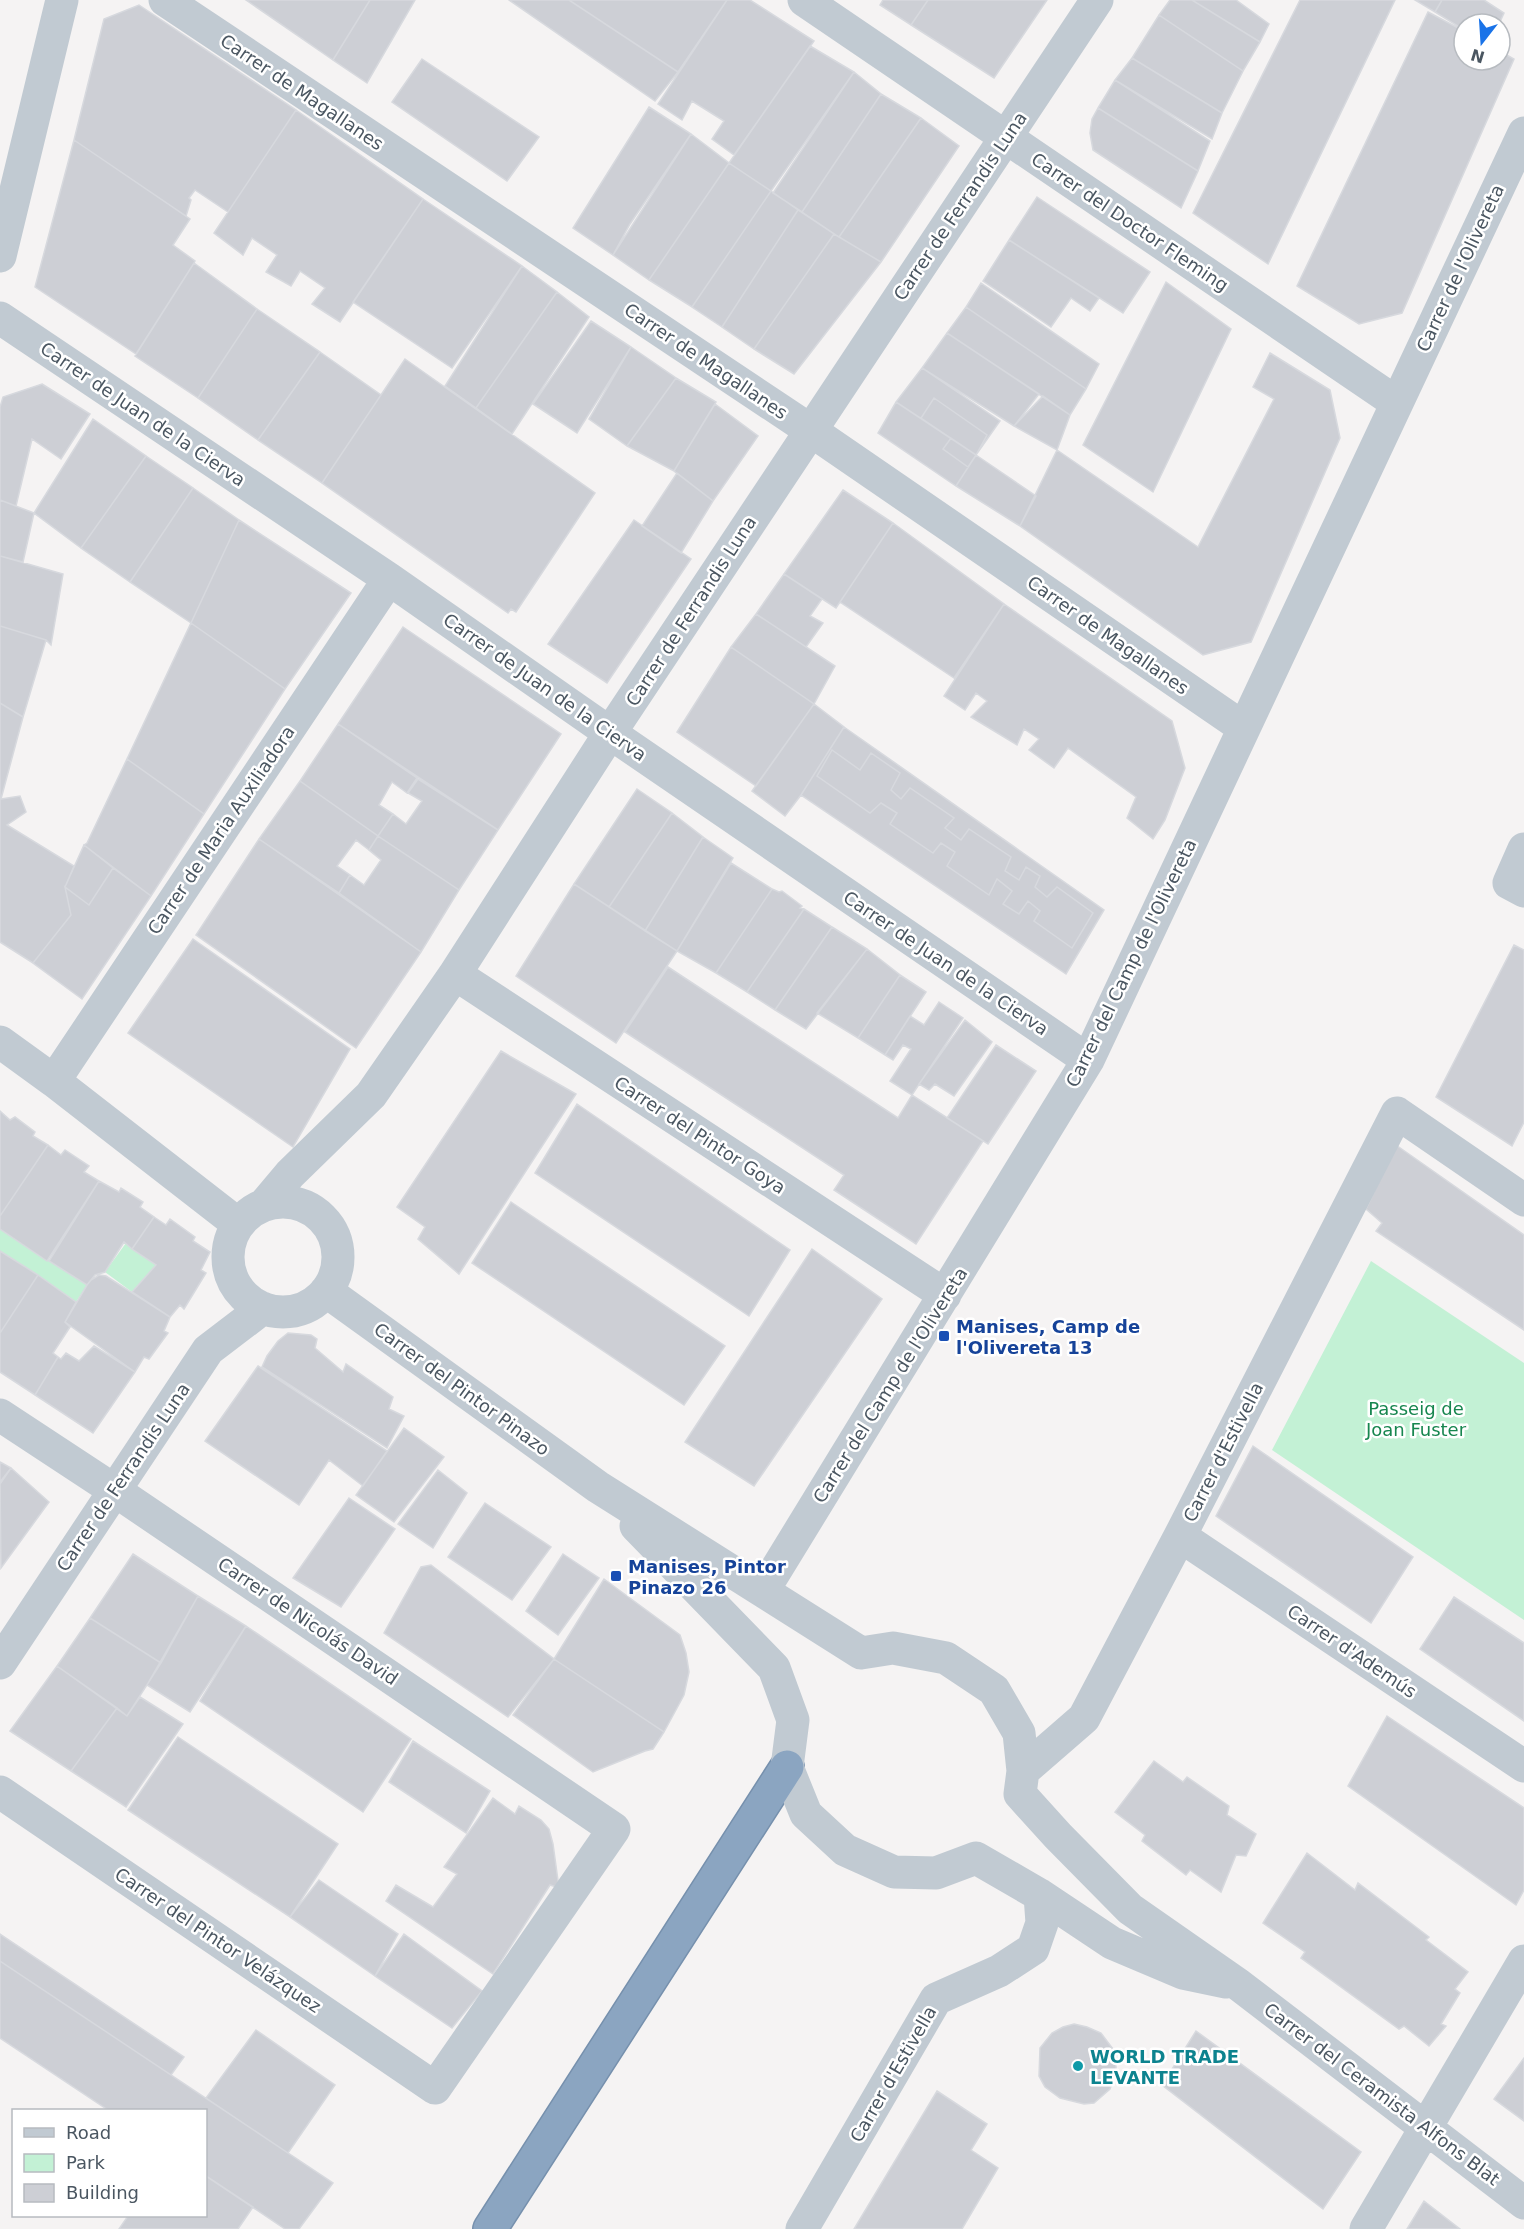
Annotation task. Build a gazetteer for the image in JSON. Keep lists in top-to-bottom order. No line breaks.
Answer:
{"streets":{"street":["Carrer de Magallanes","Carrer de Ferrandis Luna","Carrer del Doctor Fleming","Carrer de l'Olivereta","Carrer de Juan de la Cierva","Carrer de Maria Auxiliadora","Carrer del Camp de l'Olivereta","Carrer del Pintor Goya","Carrer del Pintor Pinazo","Carrer d'Estivella","Carrer de Nicolás David","Carrer d'Ademús","Carrer del Pintor Velázquez","Carrer del Ceramista Alfons Blat"]},"crossings":[["Carrer de Magallanes","Carrer de Ferrandis Luna"],["Carrer de Magallanes","Carrer del Camp de l'Olivereta"],["Carrer de Ferrandis Luna","Carrer del Doctor Fleming"],["Carrer de Ferrandis Luna","Carrer de Juan de la Cierva"],["Carrer de Ferrandis Luna","Carrer del Pintor Goya"],["Carrer de Ferrandis Luna","Carrer del Pintor Pinazo"],["Carrer de Ferrandis Luna","Carrer de Nicolás David"],["Carrer del Doctor Fleming","Carrer de l'Olivereta"],["Carrer del Doctor Fleming","Carrer del Camp de l'Olivereta"],["Carrer de l'Olivereta","Carrer del Camp de l'Olivereta"],["Carrer de Juan de la Cierva","Carrer de Maria Auxiliadora"],["Carrer de Juan de la Cierva","Carrer del Camp de l'Olivereta"],["Carrer del Camp de l'Olivereta","Carrer del Pintor Goya"],["Carrer del Camp de l'Olivereta","Carrer del Pintor Pinazo"],["Carrer del Pintor Pinazo","Carrer d'Estivella"],["Carrer del Pintor Pinazo","Carrer del Ceramista Alfons Blat"],["Carrer d'Estivella","Carrer d'Ademús"],["Carrer d'Estivella","Carrer del Ceramista Alfons Blat"],["Carrer de Nicolás David","Carrer del Pintor Velázquez"]],"parks":["Passeig de Joan Fuster"],"places":{"transit":["Manises, Camp de l'Olivereta 13","Manises, Pintor Pinazo 26"],"other":["WORLD TRADE LEVANTE"]},"legend":["Road","Park","Building"],"north":"bottom"}
